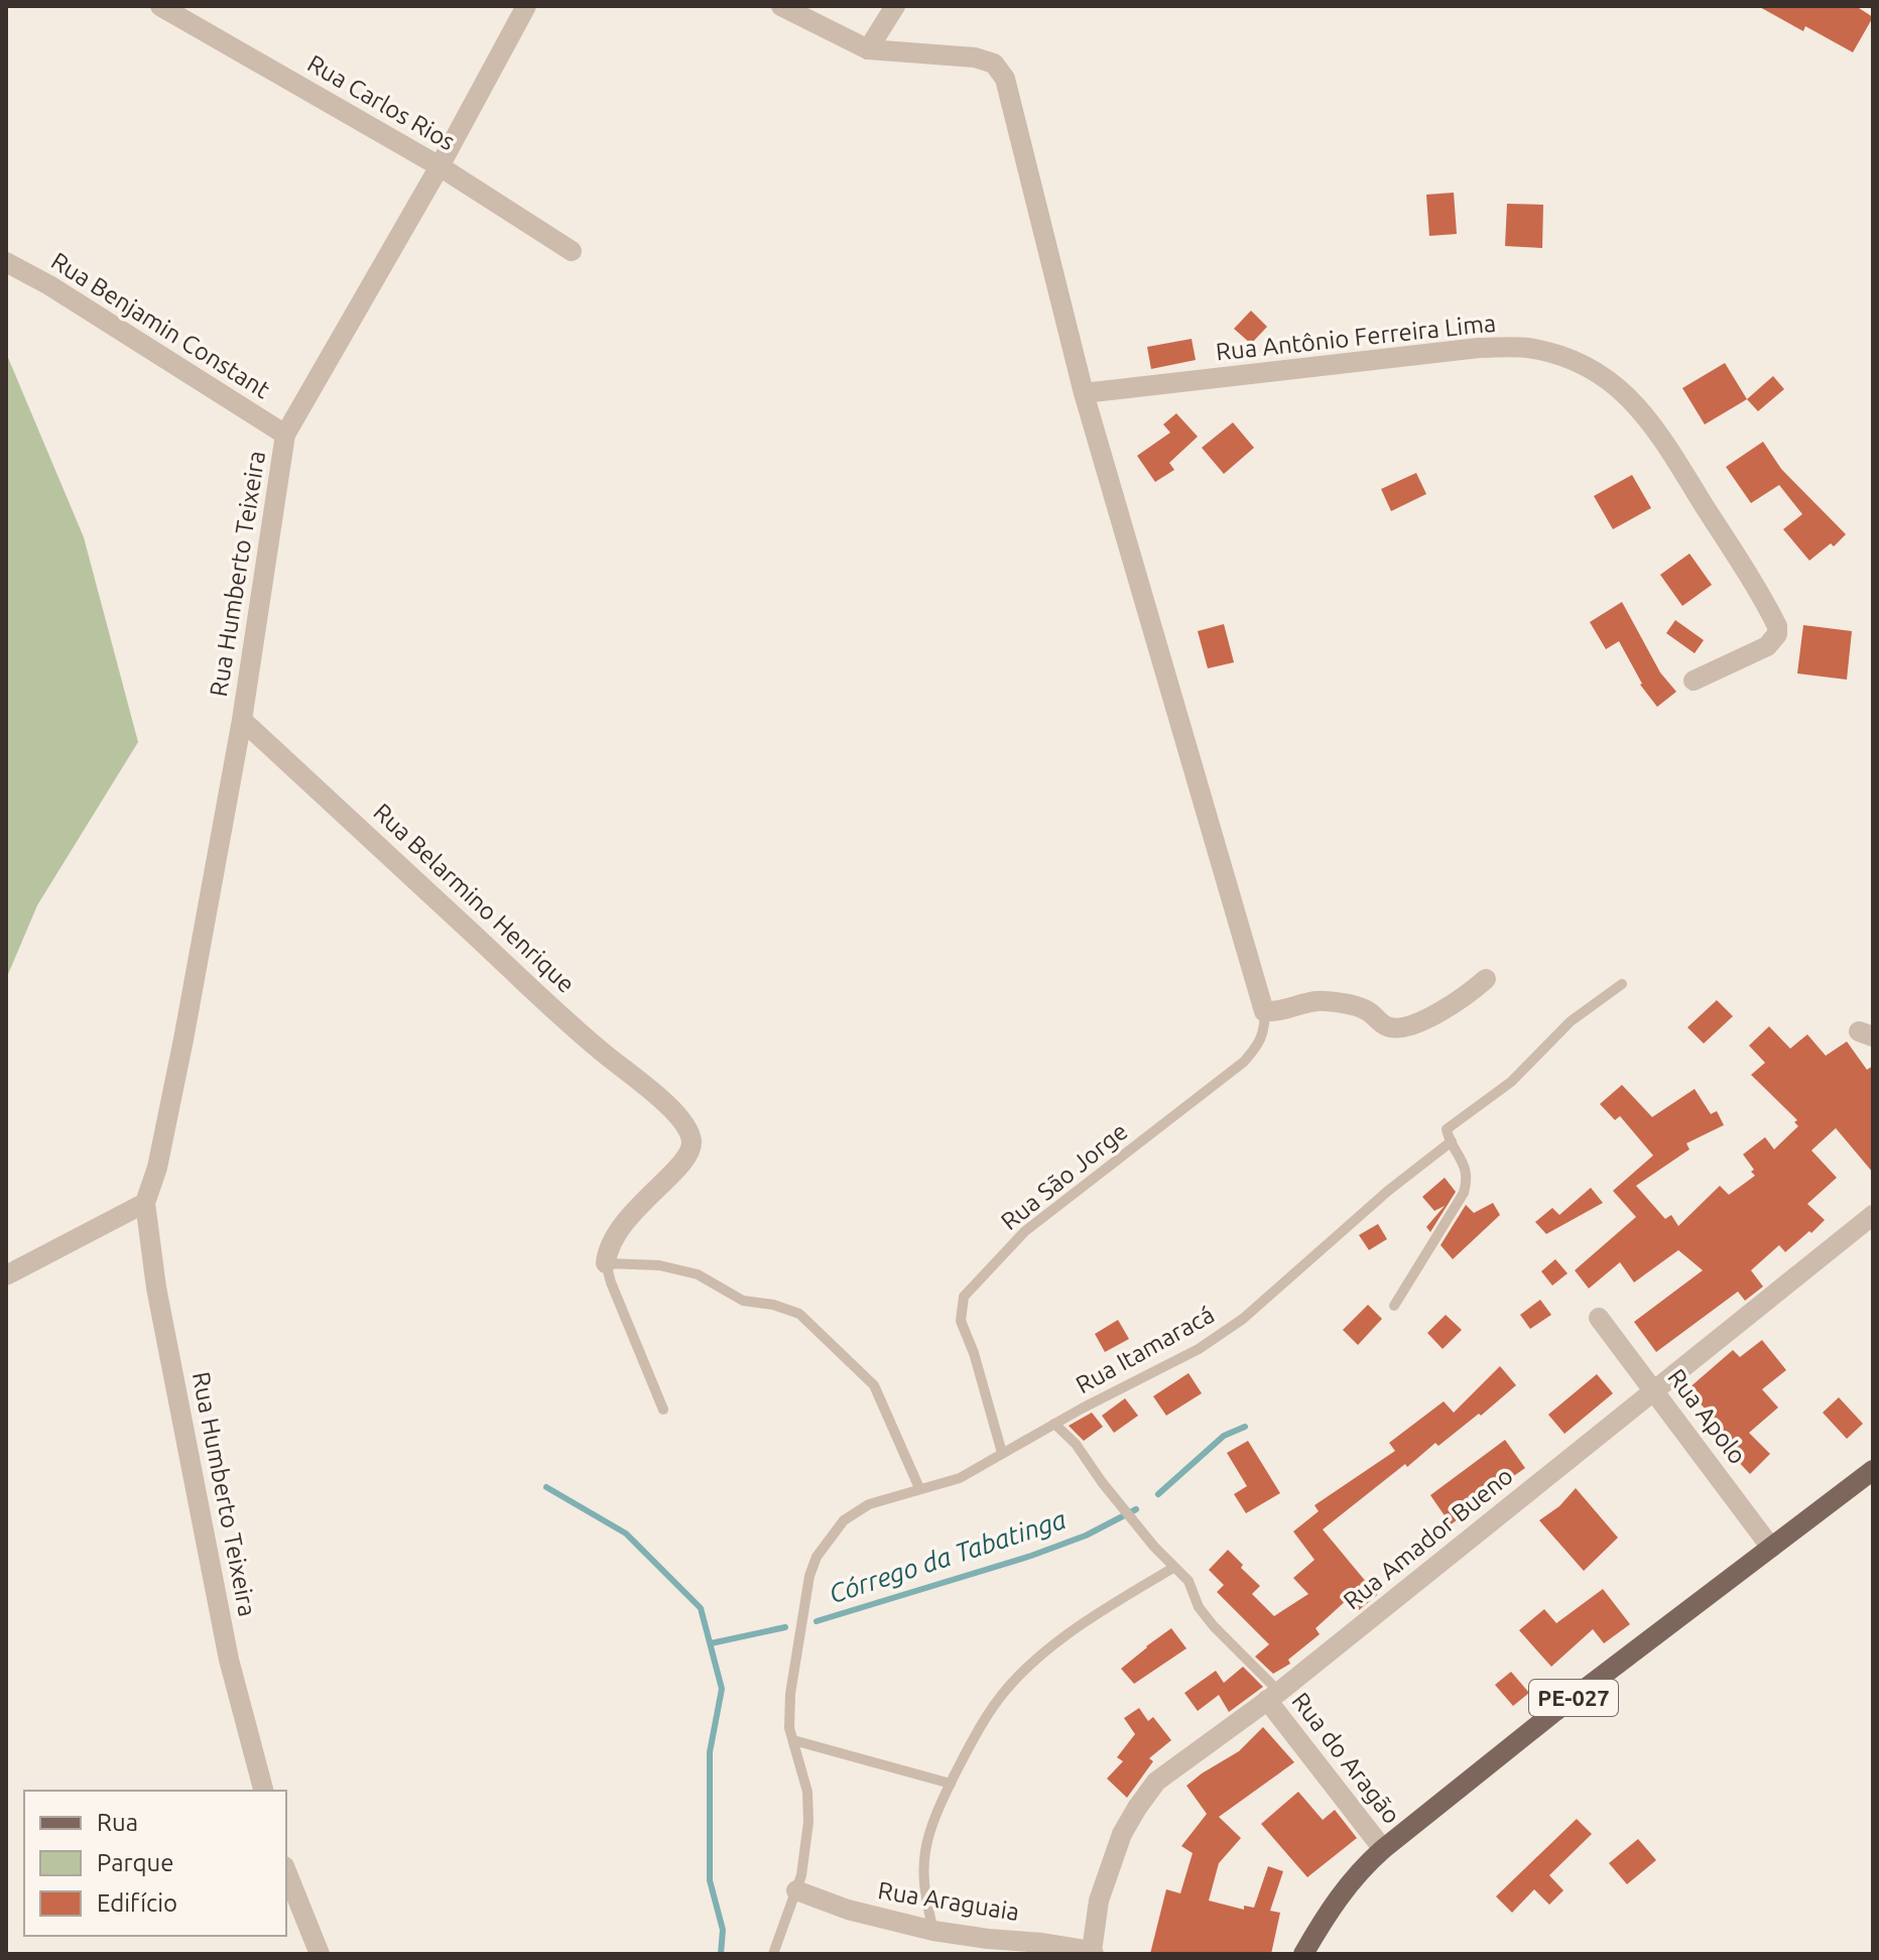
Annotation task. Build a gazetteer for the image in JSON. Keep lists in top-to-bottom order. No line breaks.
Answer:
{"streets":{"main road":["PE-027"],"street":["Rua Carlos Rios","Rua Benjamin Constant","Rua Antônio Ferreira Lima","Rua Humberto Teixeira","Rua Belarmino Henrique","Rua Apolo","Rua Amador Bueno","Rua do Aragão","Rua Araguaia"],"lane":["Rua São Jorge","Rua Itamaracá"]},"crossings":[["Rua Carlos Rios","Rua Humberto Teixeira"],["Rua Benjamin Constant","Rua Humberto Teixeira"],["Rua Humberto Teixeira","Rua Belarmino Henrique"],["Rua São Jorge","Rua Itamaracá"],["Rua Apolo","Rua Amador Bueno"],["Rua Apolo","PE-027"],["Rua Amador Bueno","Rua do Aragão"],["Rua Amador Bueno","Rua Araguaia"],["PE-027","Rua do Aragão"]],"water":["Córrego da Tabatinga"],"legend":["Rua","Parque","Edifício"]}
